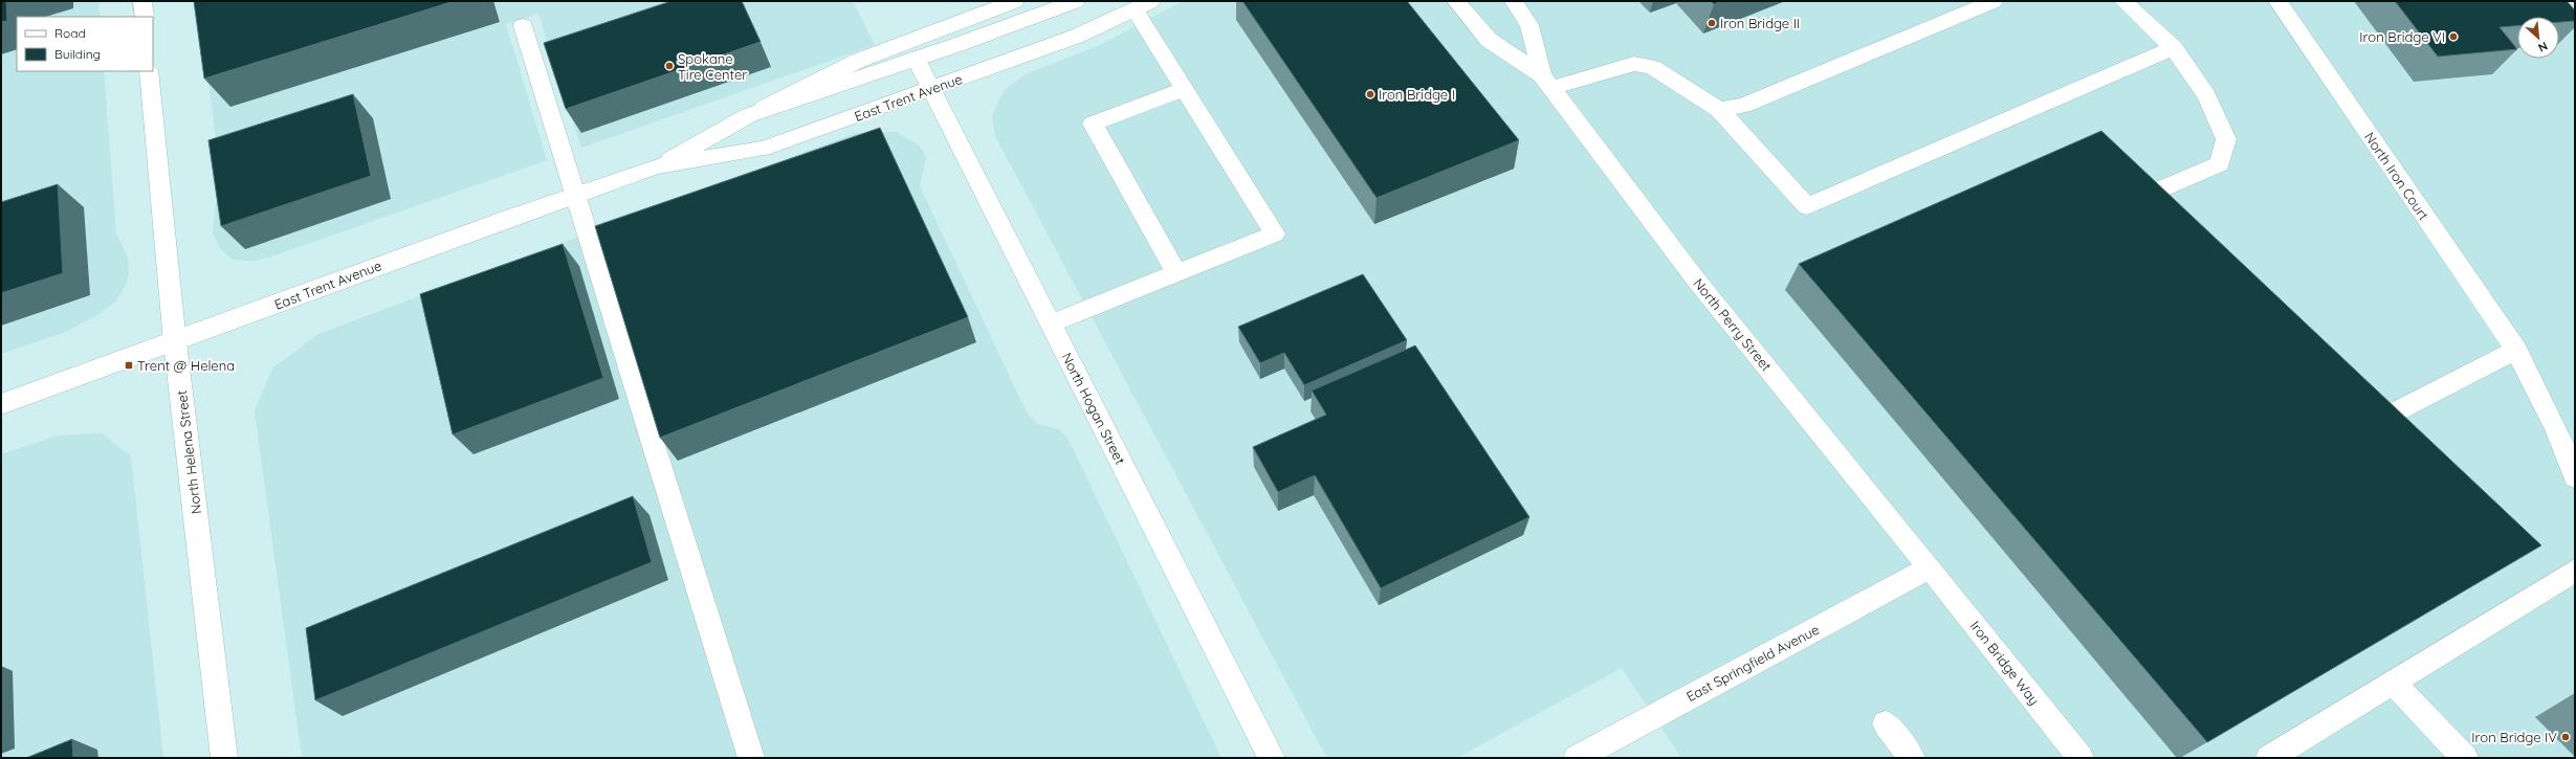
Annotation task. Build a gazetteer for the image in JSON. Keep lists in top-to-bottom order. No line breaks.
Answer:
{"streets":{"street":["East Trent Avenue","North Iron Court","North Perry Street","North Hogan Street","North Helena Street","East Springfield Avenue","Iron Bridge Way"]},"crossings":[["East Trent Avenue","North Hogan Street"],["East Trent Avenue","North Helena Street"],["North Perry Street","East Springfield Avenue"],["North Perry Street","Iron Bridge Way"],["East Springfield Avenue","Iron Bridge Way"]],"places":{"other":["Iron Bridge II","Iron Bridge VI","Spokane Tire Center","Iron Bridge I","Iron Bridge IV"],"transit":["Trent @ Helena"]},"legend":["Road","Building"],"north":"bottom right"}
